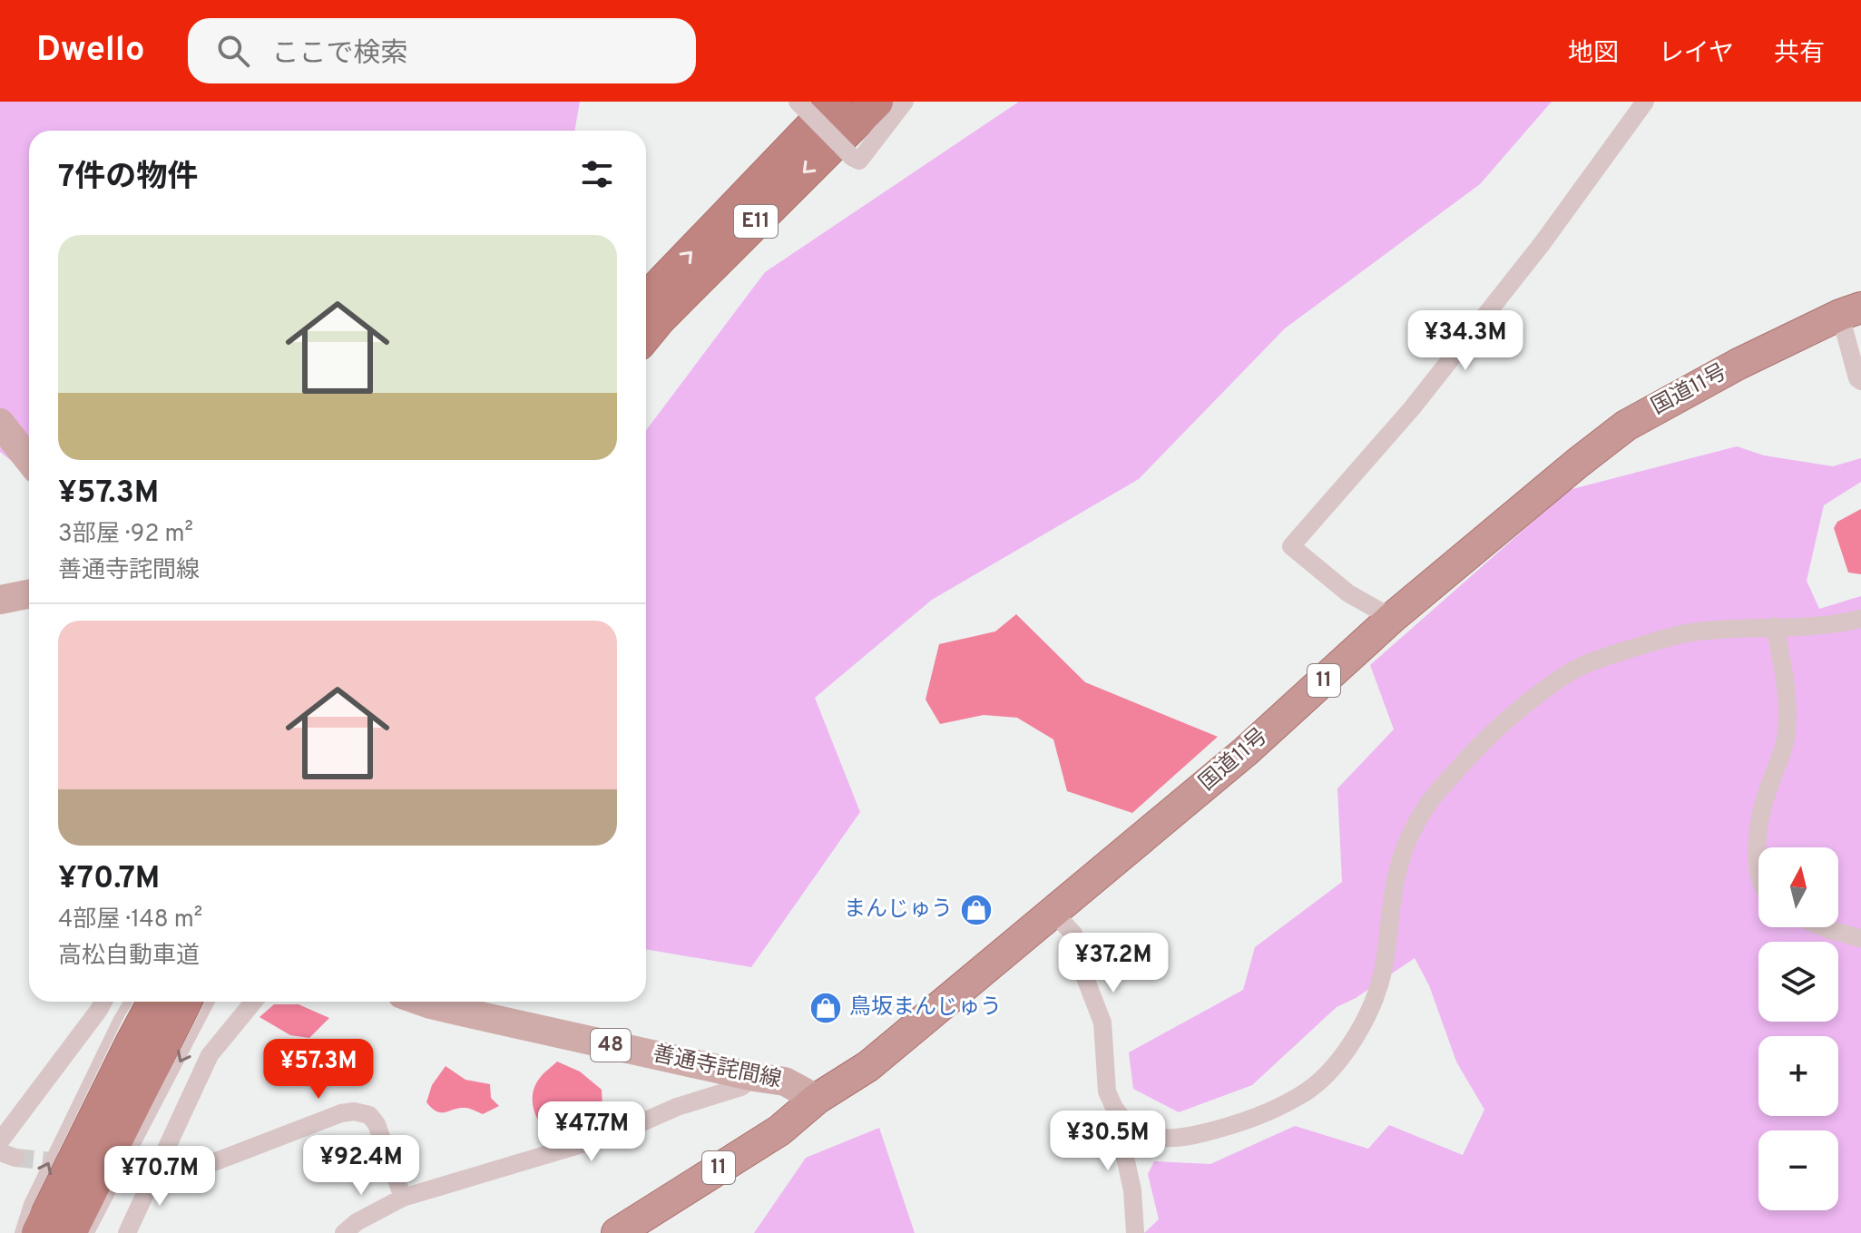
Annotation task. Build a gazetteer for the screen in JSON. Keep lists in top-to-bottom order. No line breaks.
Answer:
{"streets":{"highway":["E11","国道11号","11"],"main road":["48","善通寺詫間線"]},"crossings":[["国道11号","善通寺詫間線"]],"places":{"shop":["まんじゅう","鳥坂まんじゅう"]},"north":"top","page":{"header":"Dwello","search":"ここで検索","nav":["地図","レイヤ","共有"],"heading":"7件の物件","list":[{"name":"¥57.3M","note":"3部屋 · 92 m² · 善通寺詫間線"},{"name":"¥70.7M","note":"4部屋 · 148 m² · 高松自動車道"}],"price":["¥34.3M","¥37.2M","¥57.3M","¥47.7M","¥30.5M","¥92.4M","¥70.7M"],"map_buttons":["+","−"]}}
